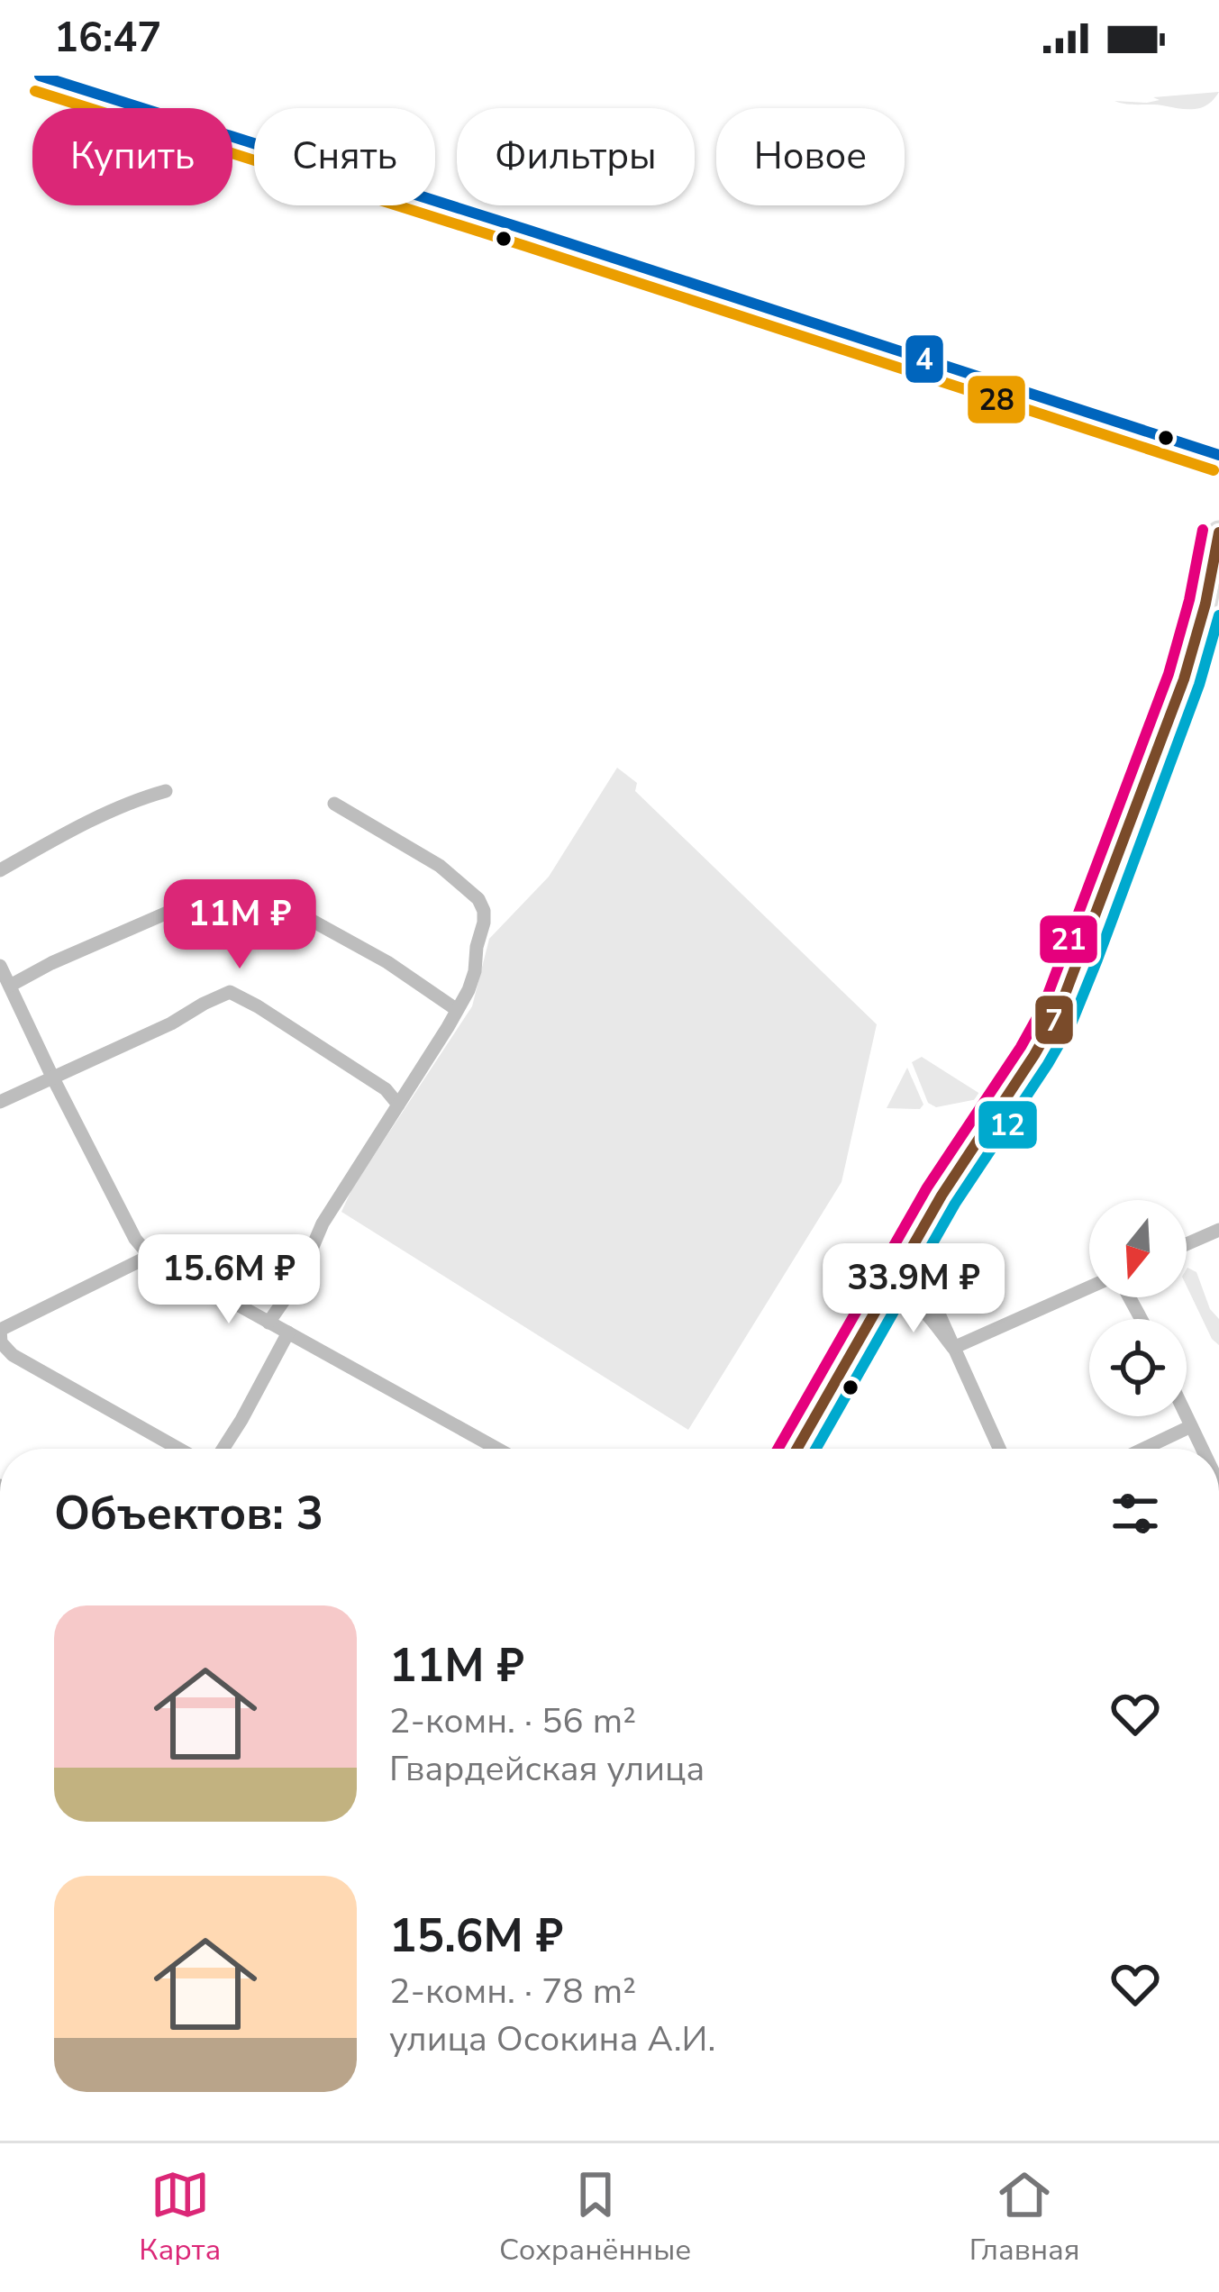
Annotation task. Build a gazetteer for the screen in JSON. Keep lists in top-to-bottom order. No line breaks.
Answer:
{"lines":["transit line 4","transit line 28","transit line 21","transit line 7","transit line 12"],"north":"bottom","page":{"status":"16:47","chip":["Купить","Снять","Фильтры","Новое"],"price":["11M ₽","15.6M ₽","33.9M ₽"],"heading":"Объектов: 3","list":[{"name":"11M ₽","note":"2-комн. · 56 m² · Гвардейская улица"},{"name":"15.6M ₽","note":"2-комн. · 78 m² · улица Осокина А.И."}],"tabs":["Карта","Сохранённые","Главная"]}}
